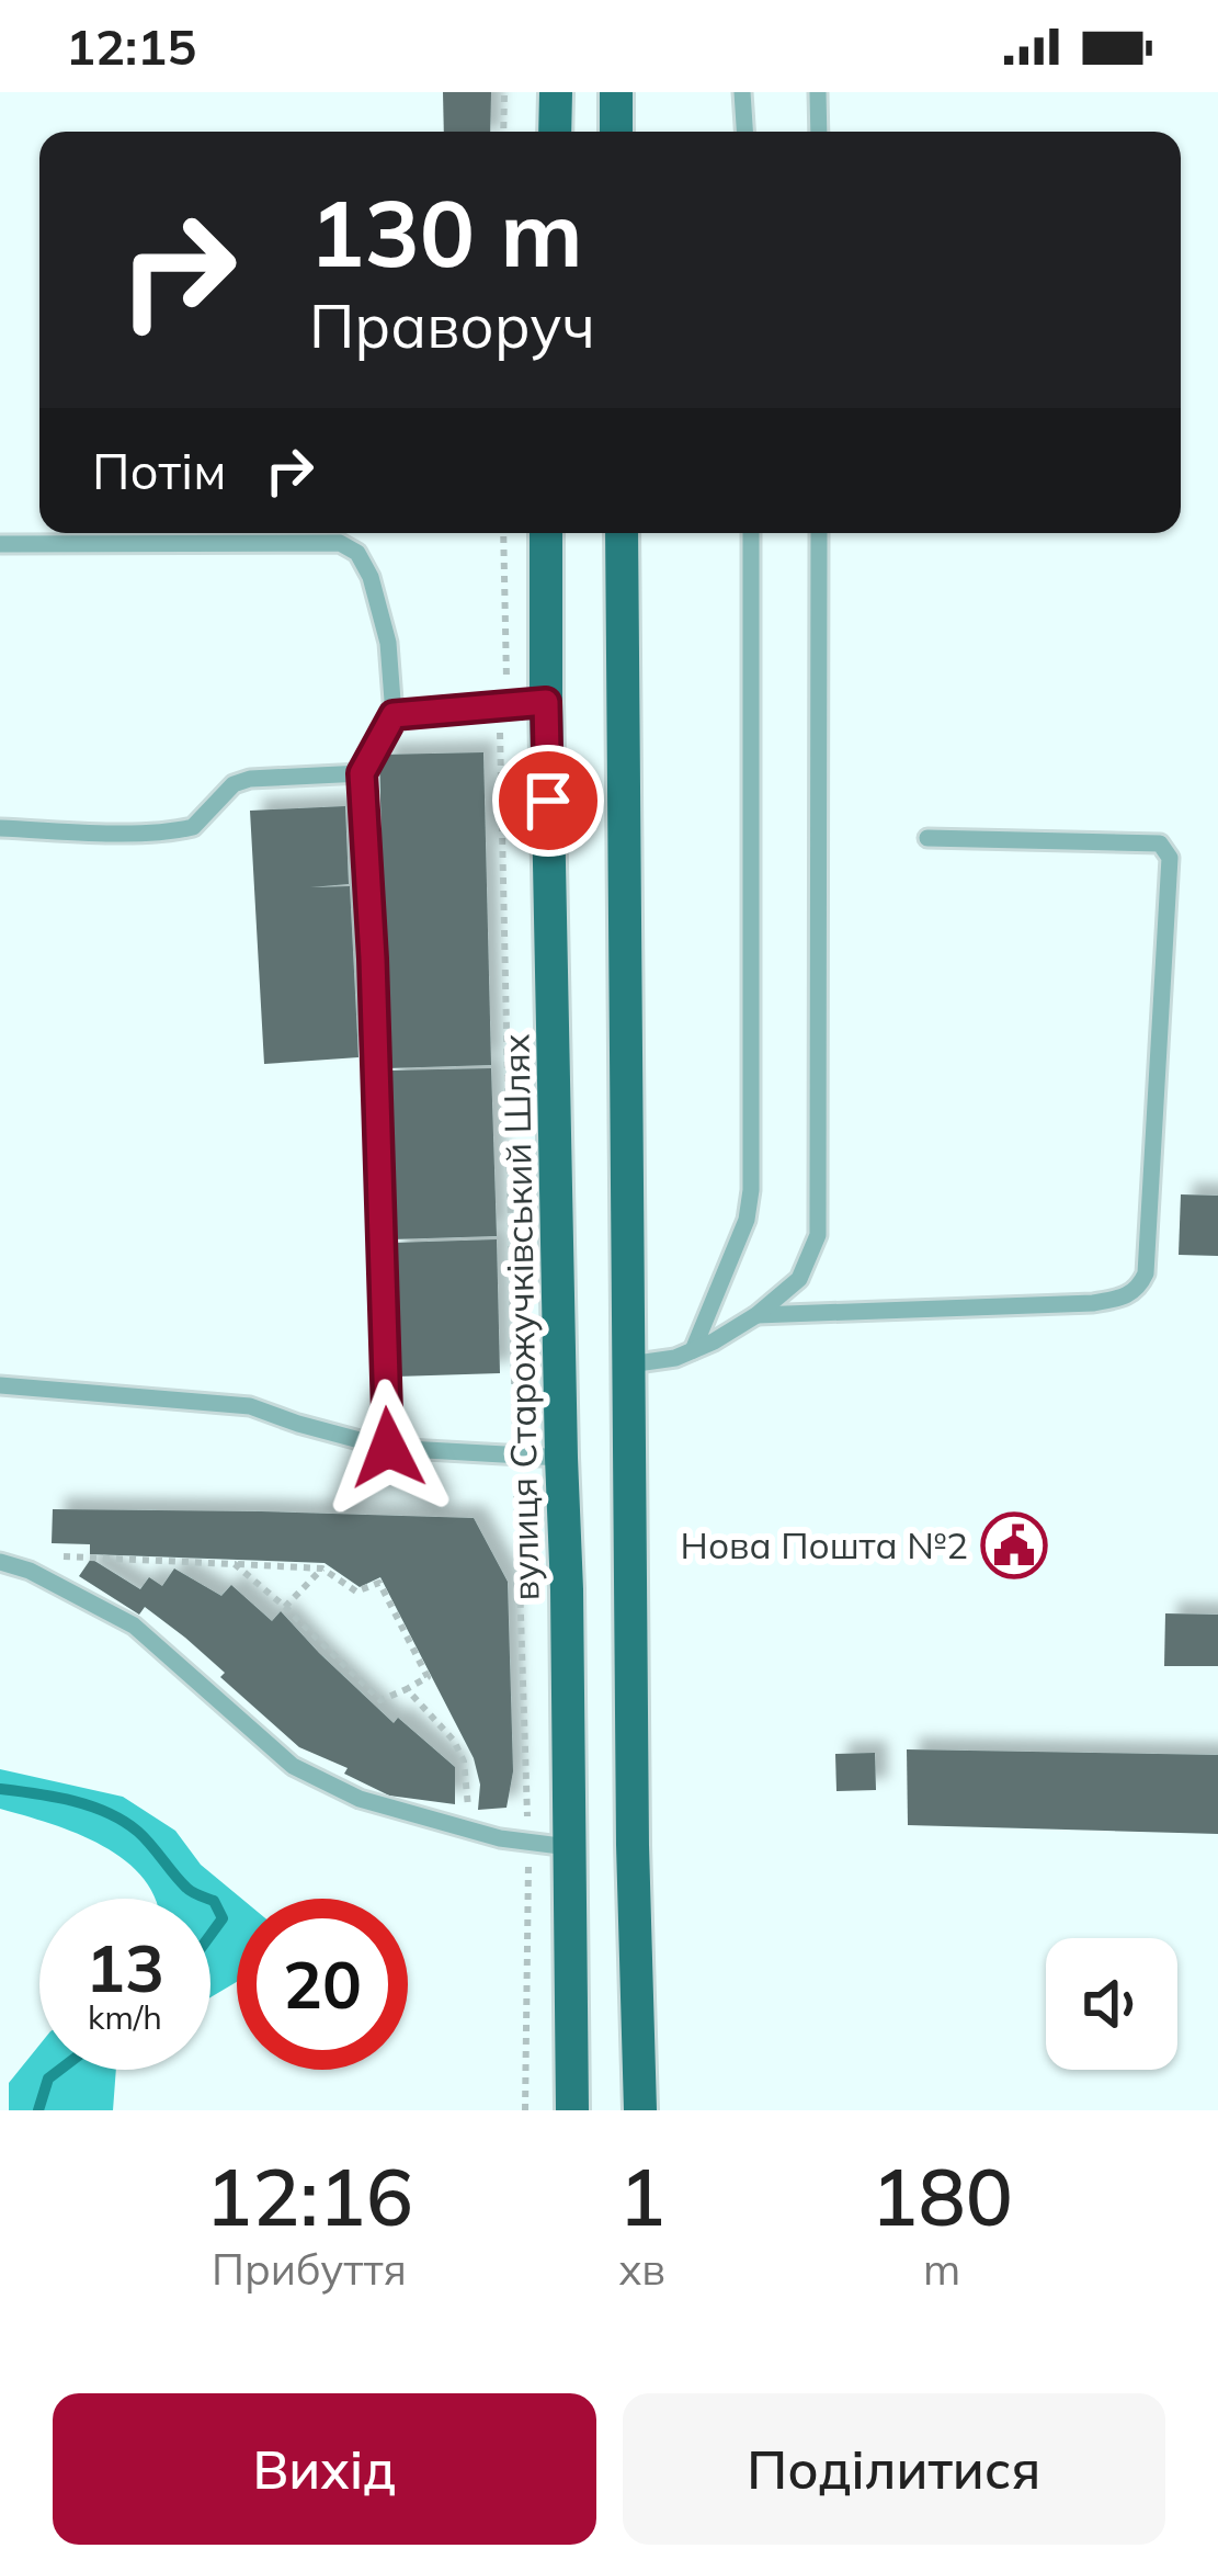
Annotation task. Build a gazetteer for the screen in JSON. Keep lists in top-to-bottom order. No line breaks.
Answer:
{"streets":{"main road":["вулиця Старожучківський Шлях"]},"places":{"public building":["Нова Пошта №2"]},"page":{"status":"12:15","turn":["130 m","Праворуч"],"then":"Потім","speed":"13 km/h","limit":"20","eta":["12:16","Прибуття","1","хв","180","m"],"buttons":["Вихід","Поділитися"]}}
